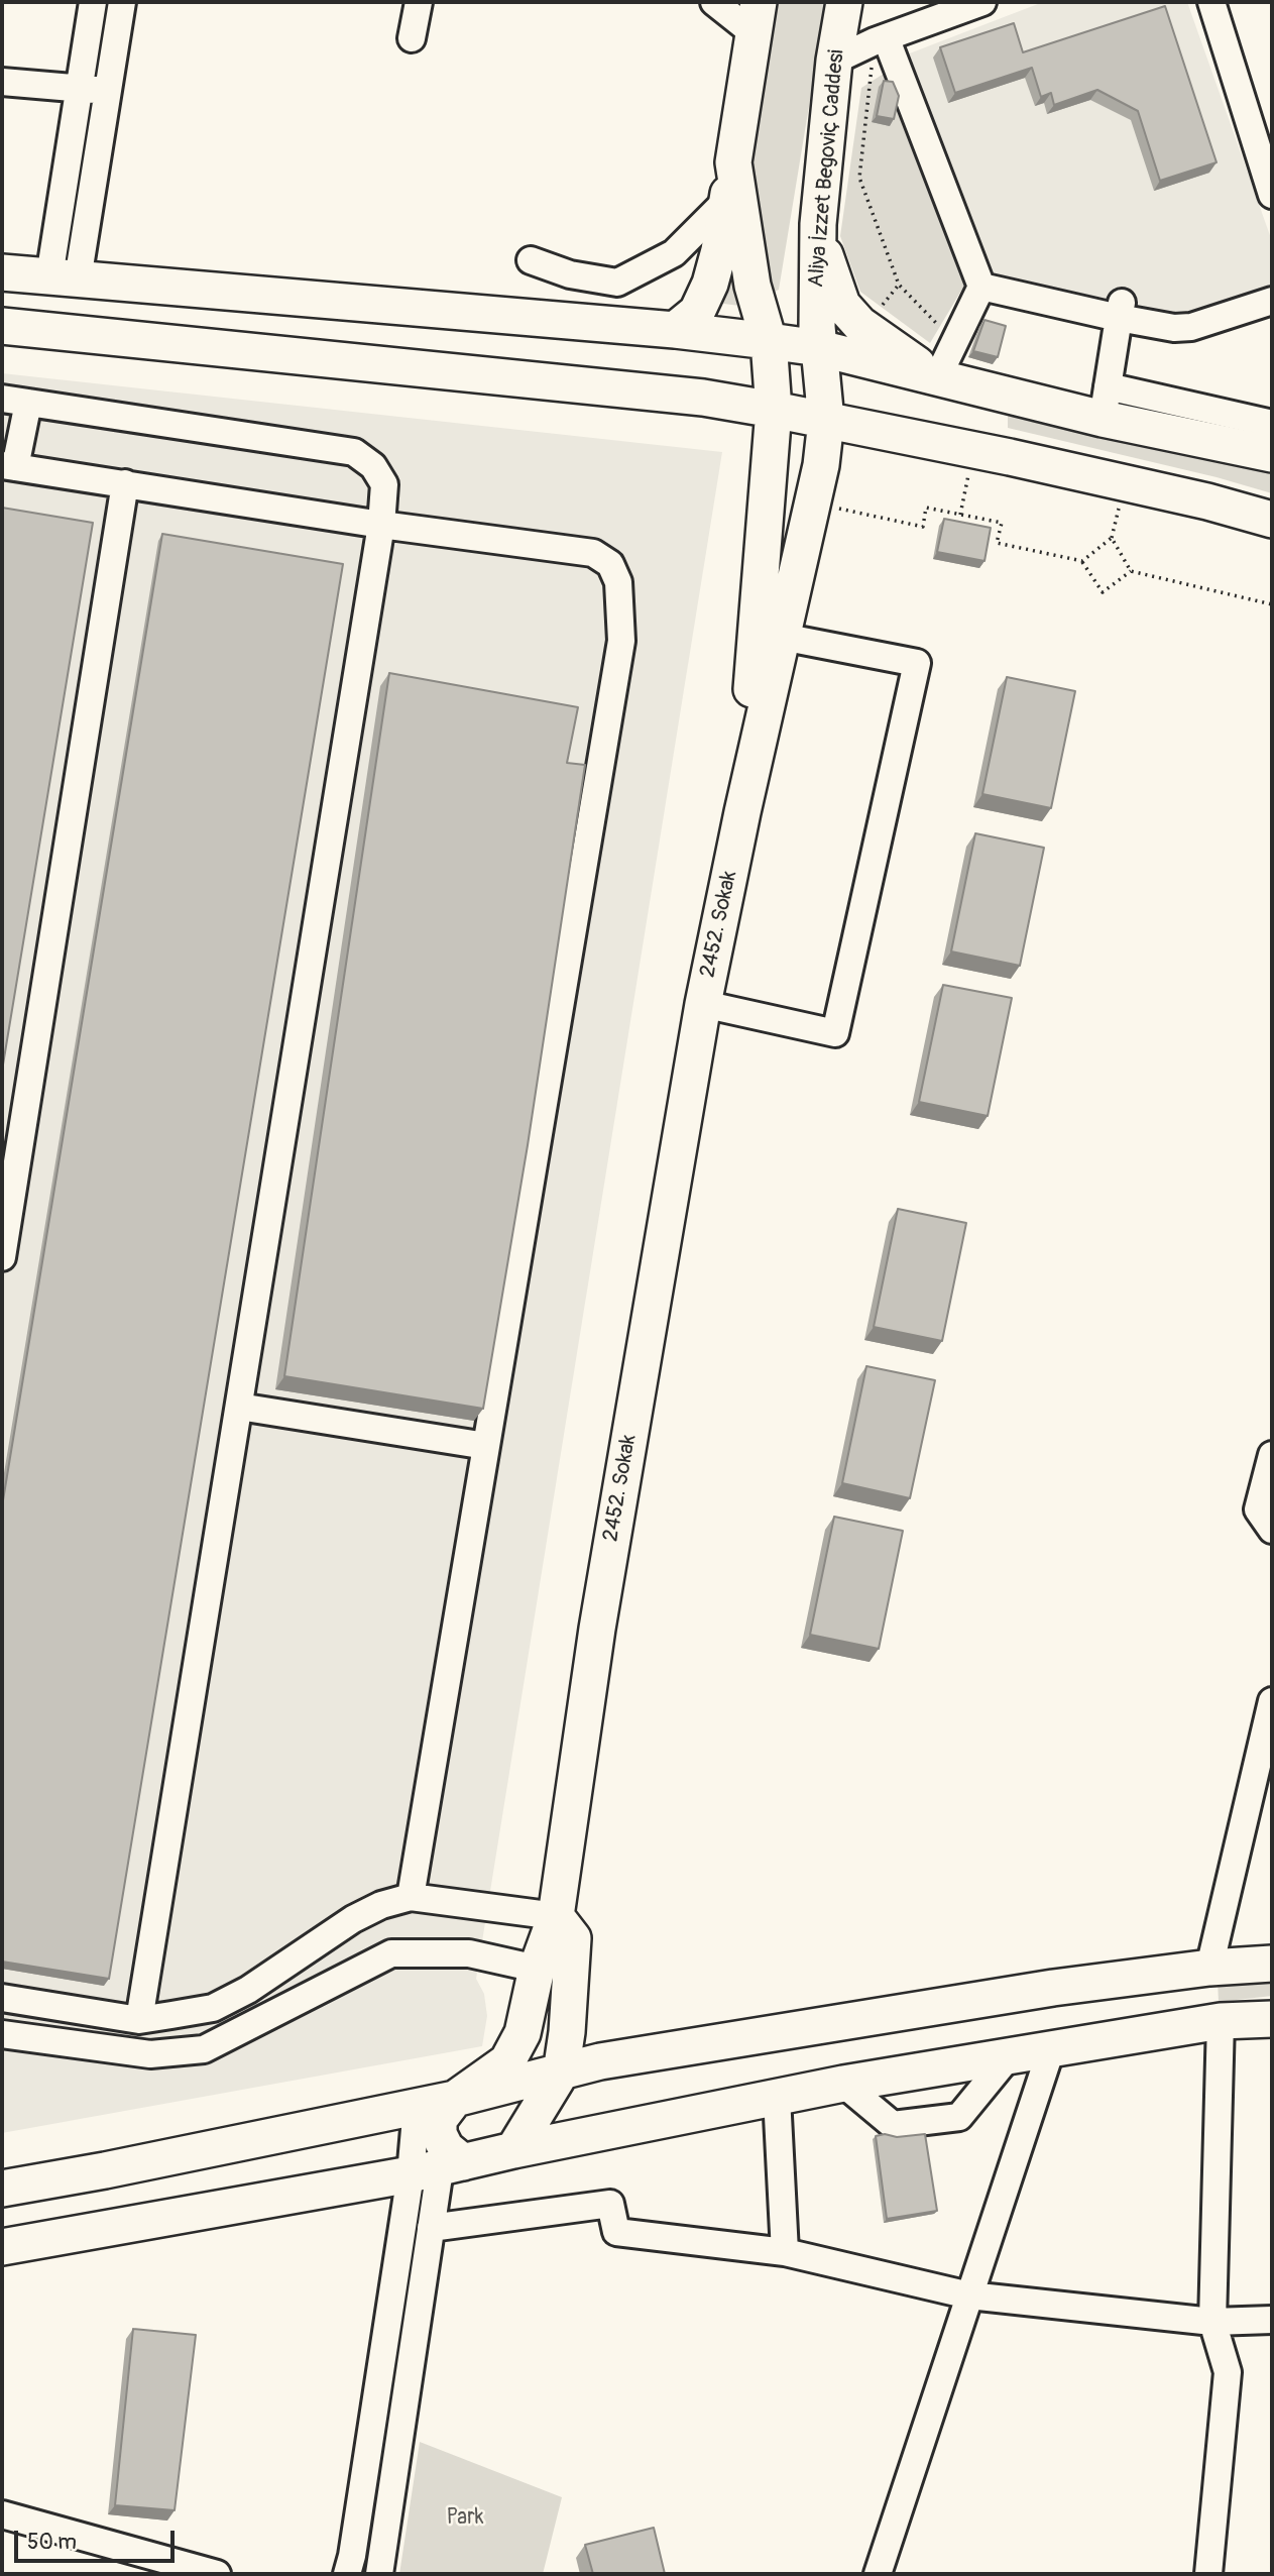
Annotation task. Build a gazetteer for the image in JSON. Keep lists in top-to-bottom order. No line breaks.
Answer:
{"streets":{"main road":["Aliya İzzet Begoviç Caddesi","2452. Sokak"]},"crossings":[["Aliya İzzet Begoviç Caddesi","2452. Sokak"]],"parks":["Park"],"scale_bar":"50 m"}
